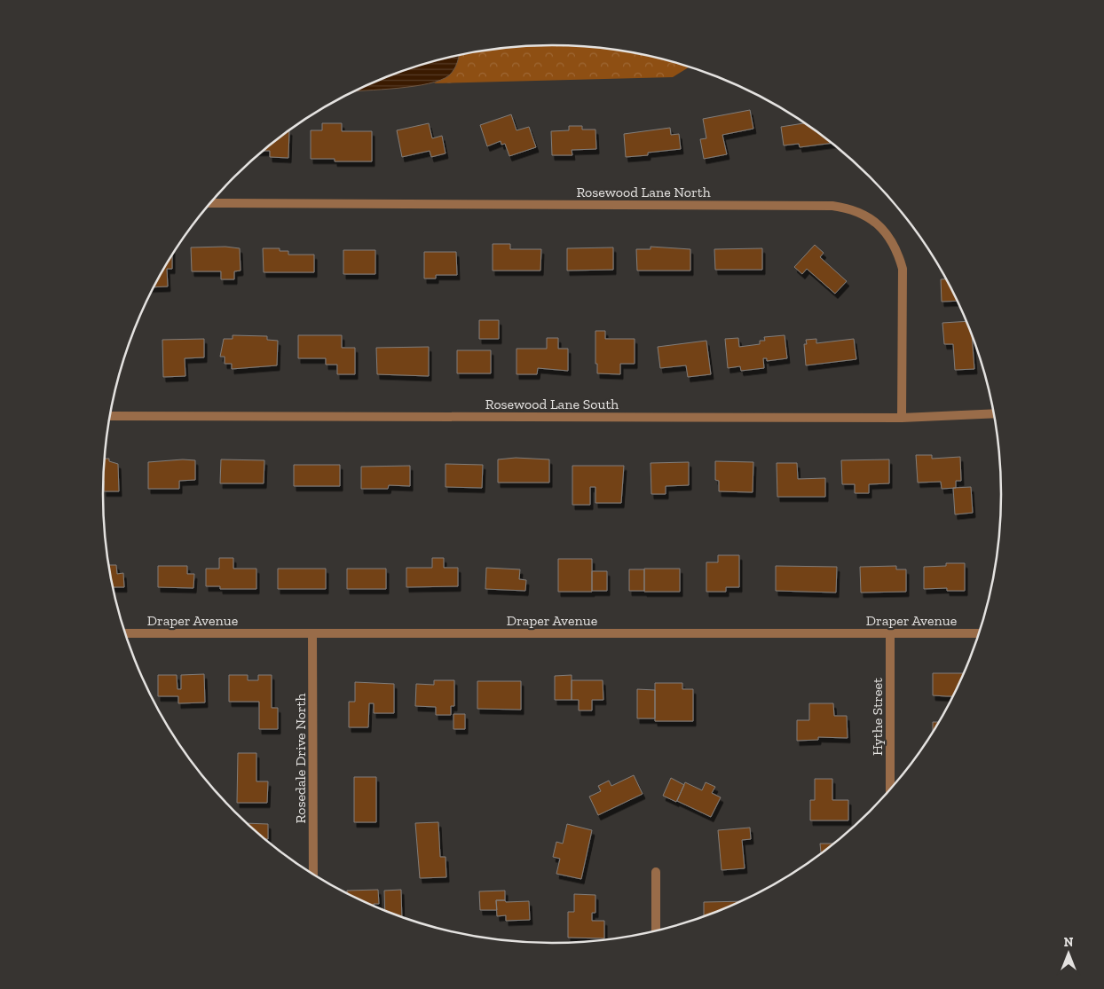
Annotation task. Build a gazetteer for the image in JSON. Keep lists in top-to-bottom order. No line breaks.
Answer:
{"streets":{"street":["Rosewood Lane North","Rosewood Lane South","Draper Avenue","Hythe Street","Rosedale Drive North"]},"crossings":[["Rosewood Lane North","Rosewood Lane South"],["Draper Avenue","Hythe Street"],["Draper Avenue","Rosedale Drive North"]],"north":"top"}
